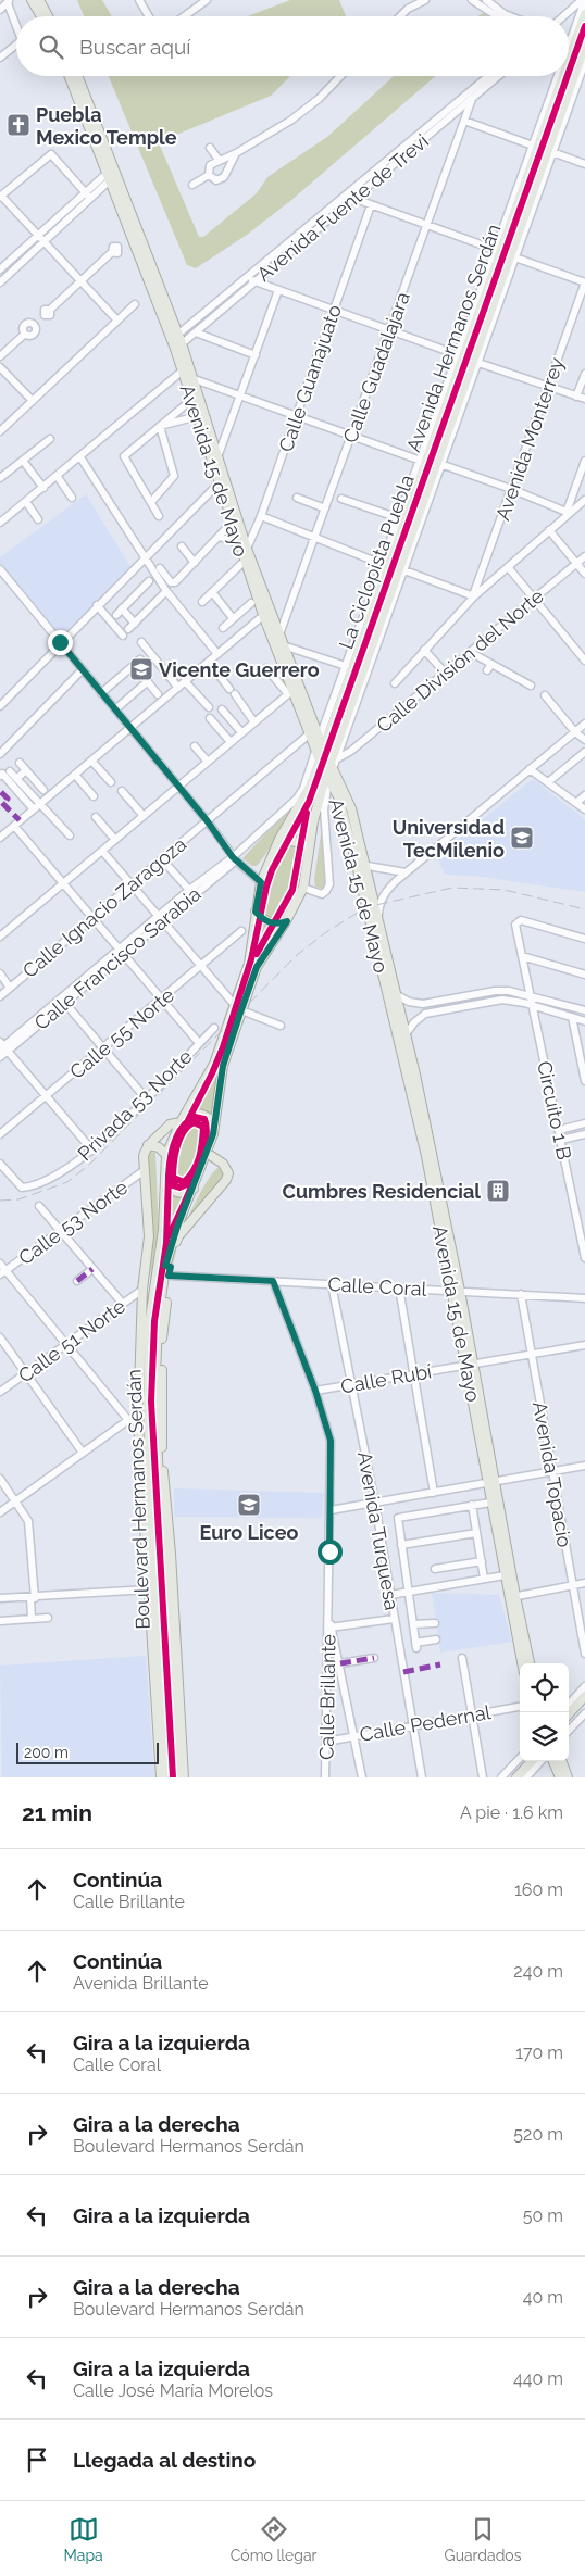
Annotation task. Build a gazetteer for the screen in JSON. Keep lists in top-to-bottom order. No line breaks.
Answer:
{"streets":{"main road":["Avenida Hermanos Serdán","Avenida 15 de Mayo","Boulevard Hermanos Serdán"],"street":["Avenida Fuente de Trevi","Calle Guadalajara","Calle Guanajuato","Avenida Monterrey","Calle División del Norte","Calle Ignacio Zaragoza","Calle Francisco Sarabia","Calle 55 Norte","Privada 53 Norte","Circuito 1 B","Calle 53 Norte","Calle Coral","Calle 51 Norte","Calle Rubí","Avenida Topacio","Avenida Turquesa","Calle Brillante","Calle Pedernal"],"cycle path":["La Ciclopista Puebla"]},"crossings":[["Avenida Fuente de Trevi","Calle Guadalajara"],["Avenida Fuente de Trevi","Avenida 15 de Mayo"],["Calle Guadalajara","Avenida 15 de Mayo"],["Calle Guanajuato","Avenida 15 de Mayo"],["Avenida 15 de Mayo","Calle División del Norte"],["Avenida 15 de Mayo","Calle Ignacio Zaragoza"],["Avenida 15 de Mayo","Calle Coral"],["Avenida 15 de Mayo","Calle Rubí"],["Avenida 15 de Mayo","Boulevard Hermanos Serdán"],["Calle Coral","Avenida Topacio"],["Calle Coral","Avenida Turquesa"],["Calle Coral","Calle Brillante"],["Calle Rubí","Avenida Topacio"],["Calle Rubí","Avenida Turquesa"],["Calle Rubí","Calle Brillante"],["Avenida Turquesa","Calle Pedernal"],["Calle Brillante","Calle Pedernal"]],"places":{"church":["Puebla Mexico Temple"],"school or university":["Vicente Guerrero","Universidad TecMilenio","Euro Liceo"],"building":["Cumbres Residencial"]},"scale_bar":"200 m","page":{"search":"Buscar aquí","scale":"200 m","heading":["21 min","A pie · 1.6 km"],"list":[["Continúa","Calle Brillante","160 m"],["Continúa","Avenida Brillante","240 m"],["Gira a la izquierda","Calle Coral","170 m"],["Gira a la derecha","Boulevard Hermanos Serdán","520 m"],["Gira a la izquierda","50 m"],["Gira a la derecha","Boulevard Hermanos Serdán","40 m"],["Gira a la izquierda","Calle José María Morelos","440 m"],"Llegada al destino"],"nav":["Mapa","Cómo llegar","Guardados"]}}
